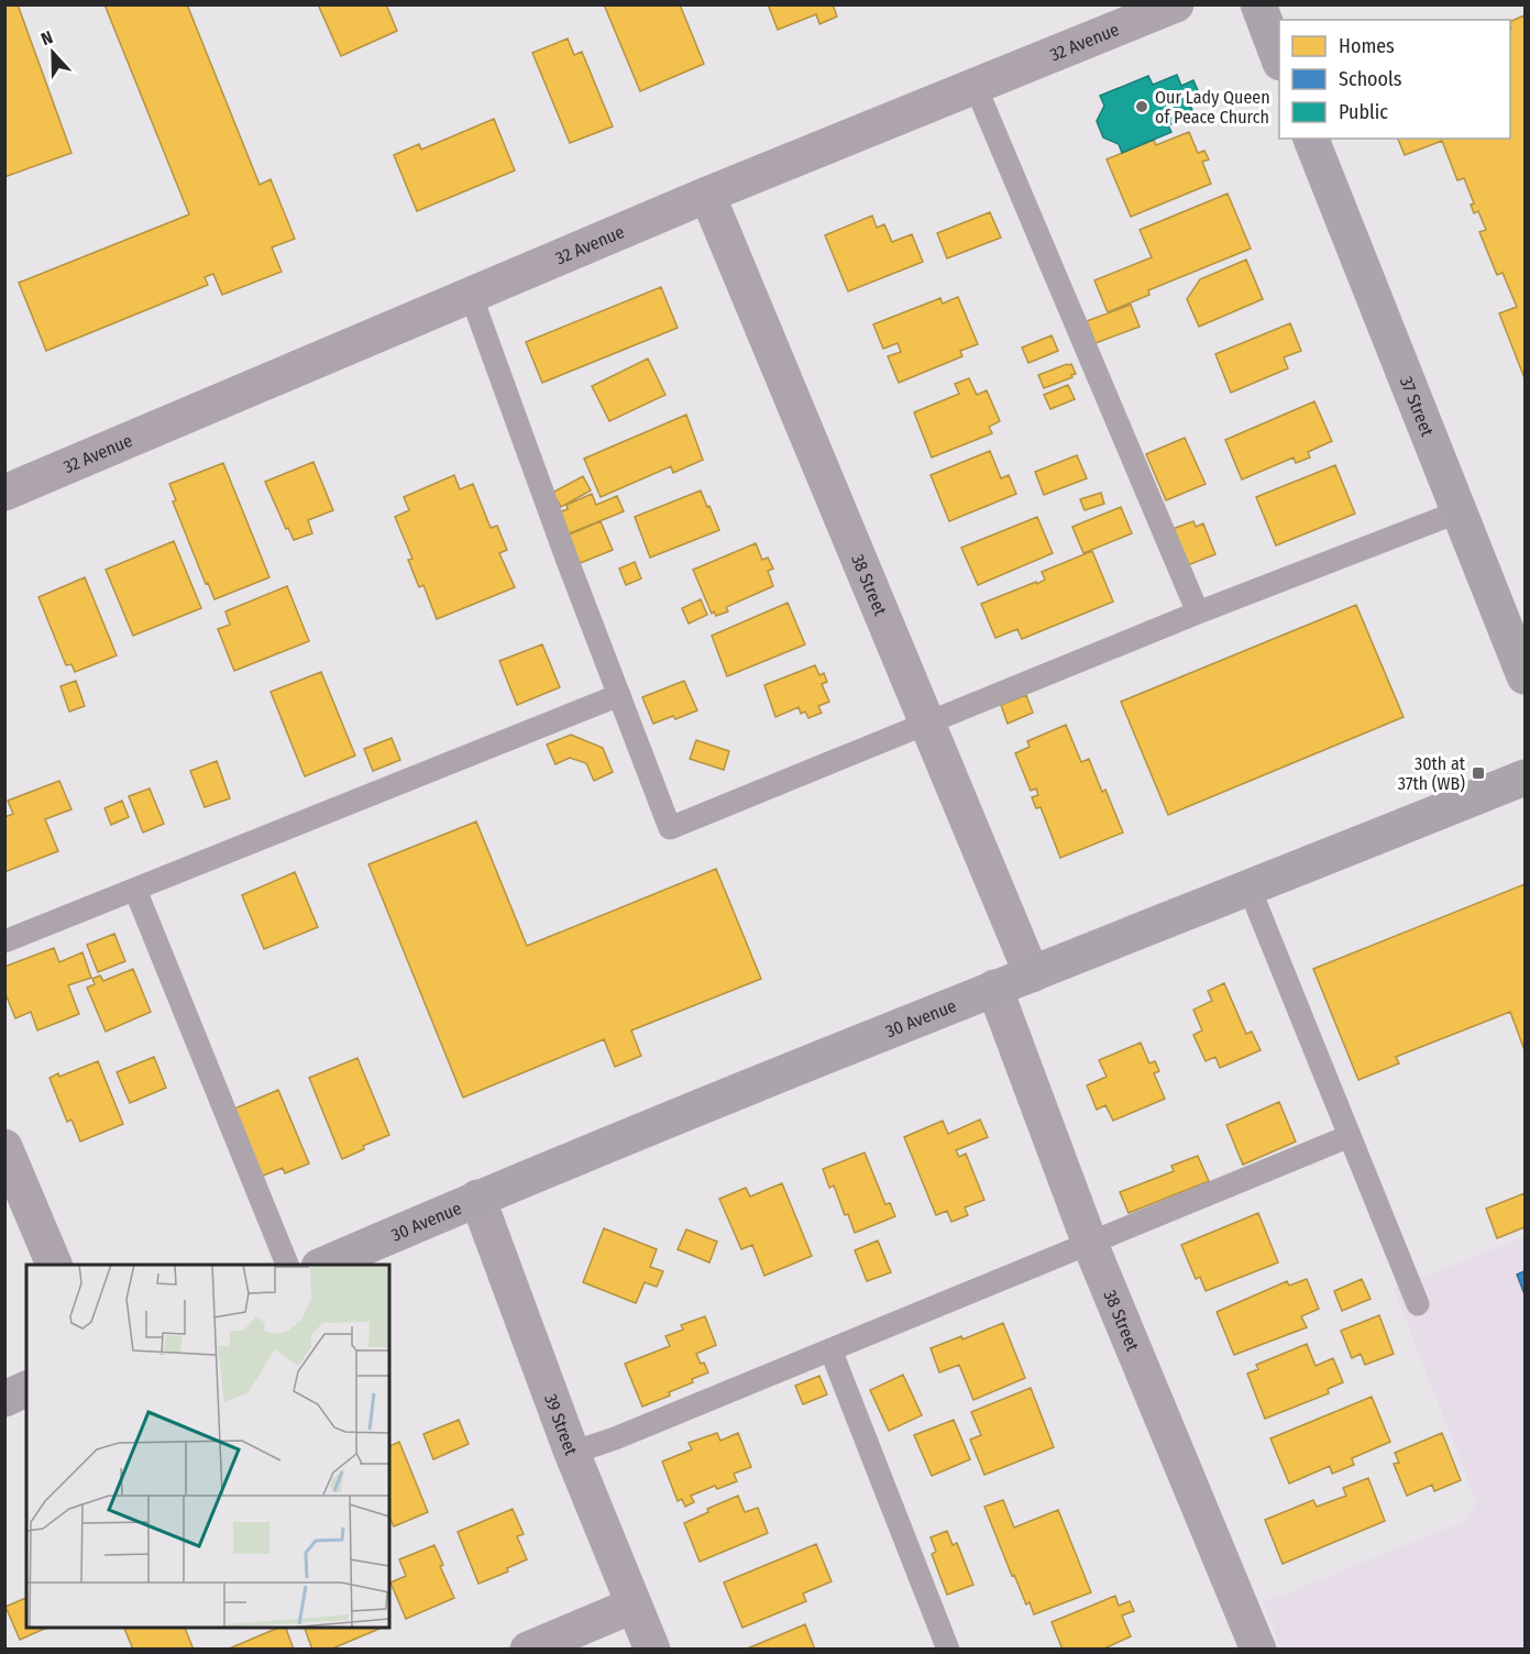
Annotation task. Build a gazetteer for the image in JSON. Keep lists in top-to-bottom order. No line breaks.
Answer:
{"streets":{"street":["32 Avenue","37 Street","38 Street","30 Avenue","39 Street"]},"crossings":[["32 Avenue","38 Street"],["38 Street","30 Avenue"],["30 Avenue","39 Street"]],"places":{"other":["Our Lady Queen of Peace Church"],"transit":["30th at 37th (WB)"]},"legend":["Homes","Schools","Public"],"north":"top"}
